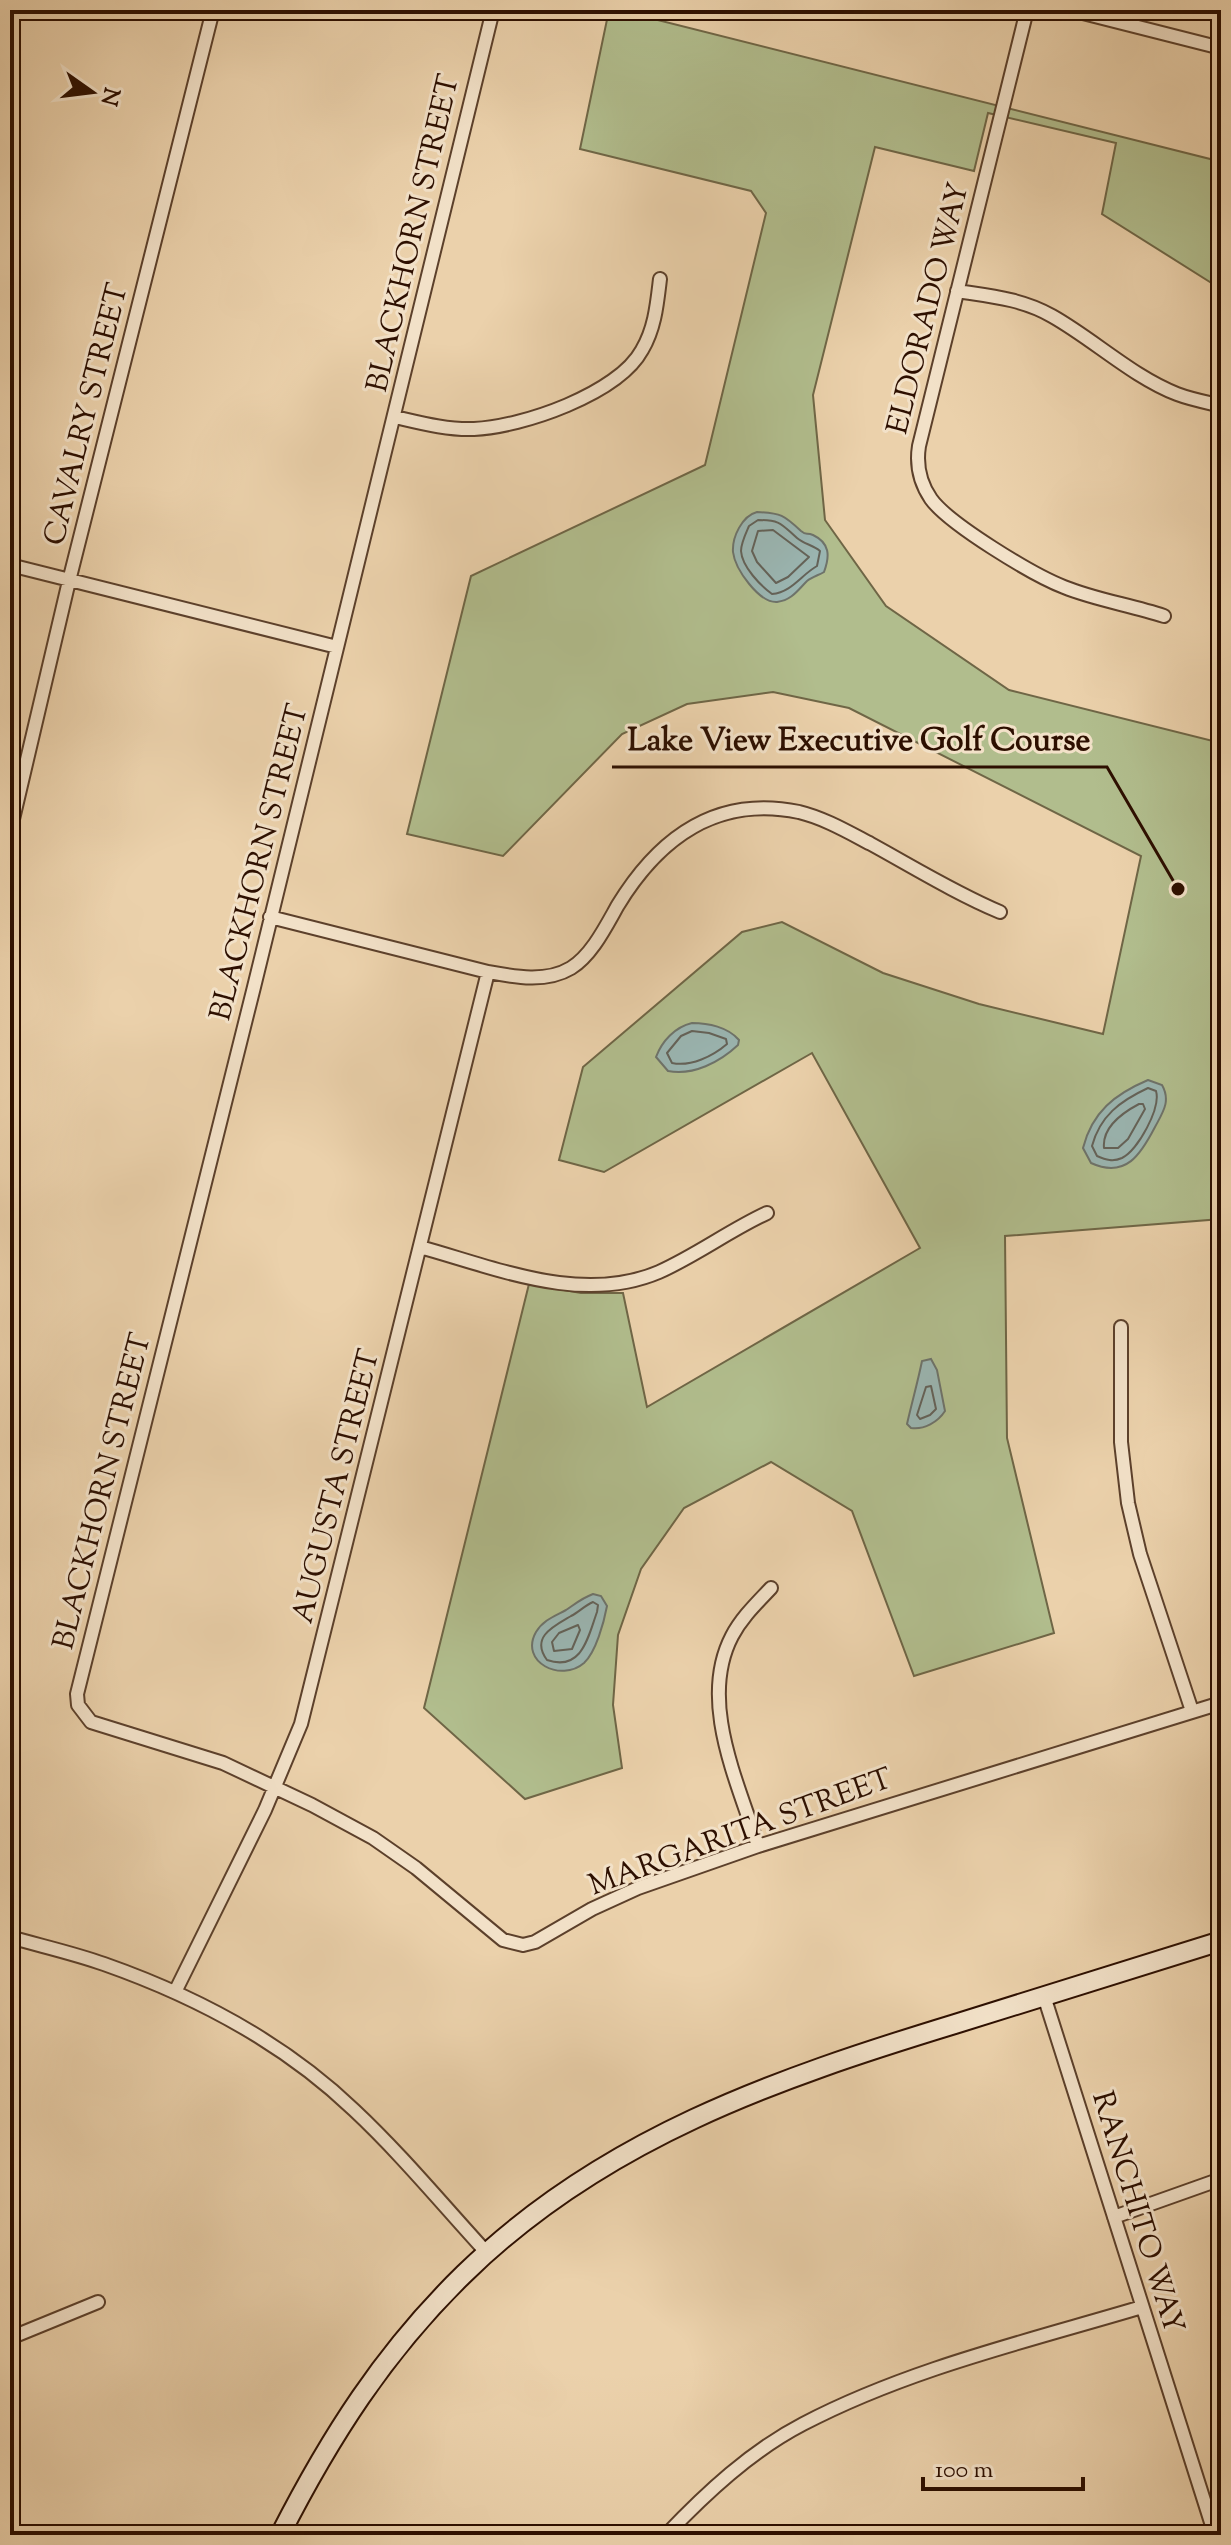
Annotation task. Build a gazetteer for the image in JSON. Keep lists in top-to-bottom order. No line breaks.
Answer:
{"streets":{"street":["BLACKHORN STREET","ELDORADO WAY","CAVALRY STREET","AUGUSTA STREET","MARGARITA STREET","RANCHITO WAY"]},"crossings":[["BLACKHORN STREET","MARGARITA STREET"],["AUGUSTA STREET","MARGARITA STREET"]],"places":["Lake View Executive Golf Course"],"scale_bar":"100 m","north":"right"}
